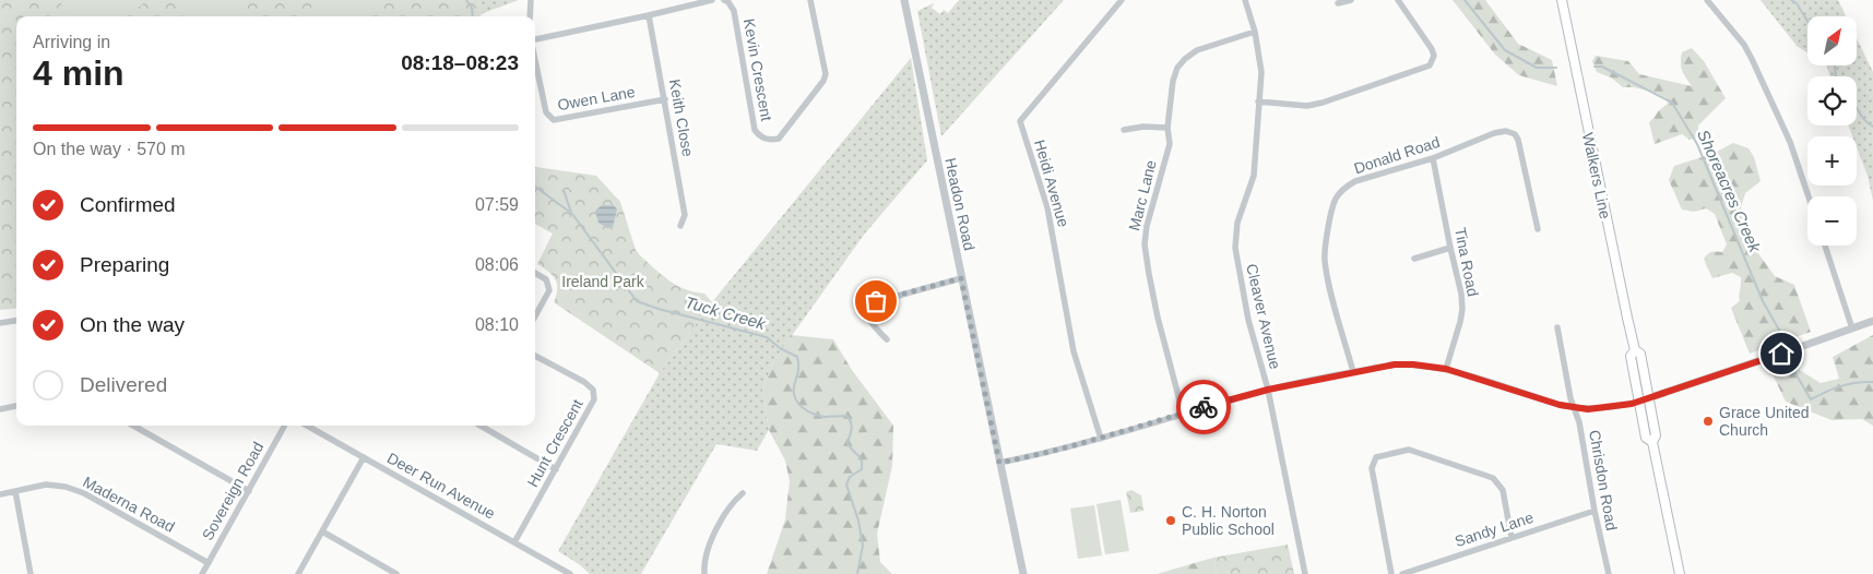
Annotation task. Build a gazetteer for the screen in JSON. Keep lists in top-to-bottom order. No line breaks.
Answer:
{"streets":{"main road":["Walkers Line"],"street":["Kevin Crescent","Owen Lane","Keith Close","Donald Road","Heidi Avenue","Marc Lane","Headon Road","Tina Road","Cleaver Avenue","Hunt Crescent","Chrisdon Road","Deer Run Avenue","Sovereign Road","Maderna Road","Sandy Lane"]},"crossings":[["Owen Lane","Keith Close"],["Donald Road","Tina Road"],["Marc Lane","Cleaver Avenue"],["Hunt Crescent","Deer Run Avenue"],["Chrisdon Road","Sandy Lane"],["Sovereign Road","Maderna Road"]],"water":["Shoreacres Creek","Tuck Creek"],"parks":["Ireland Park"],"places":["Grace United Church","C. H. Norton Public School"],"north":"top right","page":{"map_buttons":["+","−"],"heading":["4 min","Arriving in","08:18–08:23"],"bar":"On the way · 570 m","list":[["Confirmed","07:59"],["Preparing","08:06"],["On the way","08:10"],"Delivered"]}}
